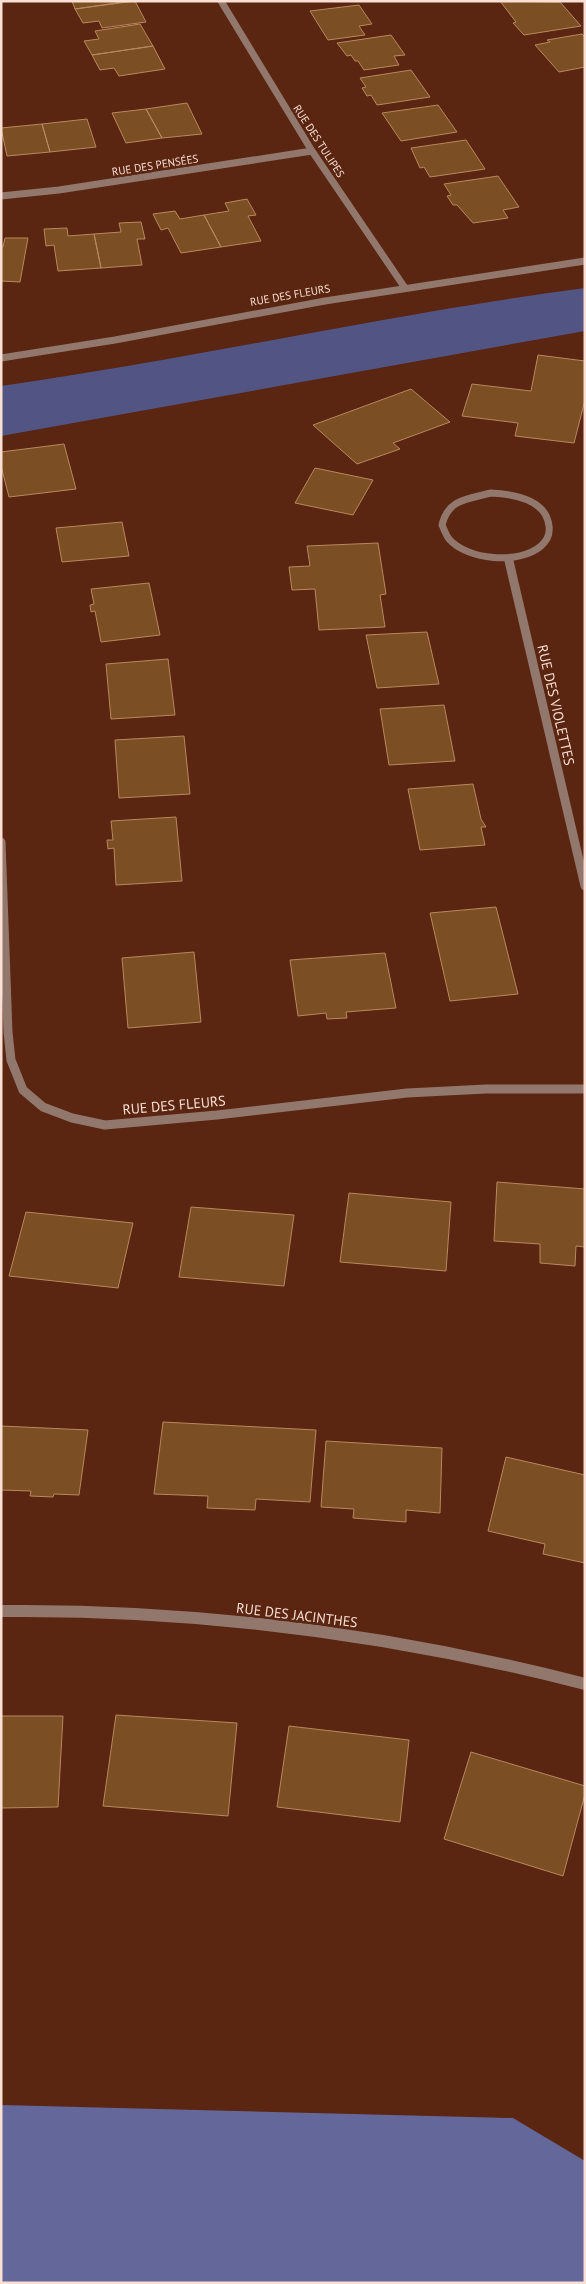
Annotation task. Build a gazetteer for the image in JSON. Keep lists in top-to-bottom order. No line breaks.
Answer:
{"streets":{"street":["RUE DES TULIPES","RUE DES PENSÉES","RUE DES FLEURS","RUE DES VIOLETTES","RUE DES JACINTHES"]},"crossings":[["RUE DES TULIPES","RUE DES PENSÉES"],["RUE DES TULIPES","RUE DES FLEURS"]]}
